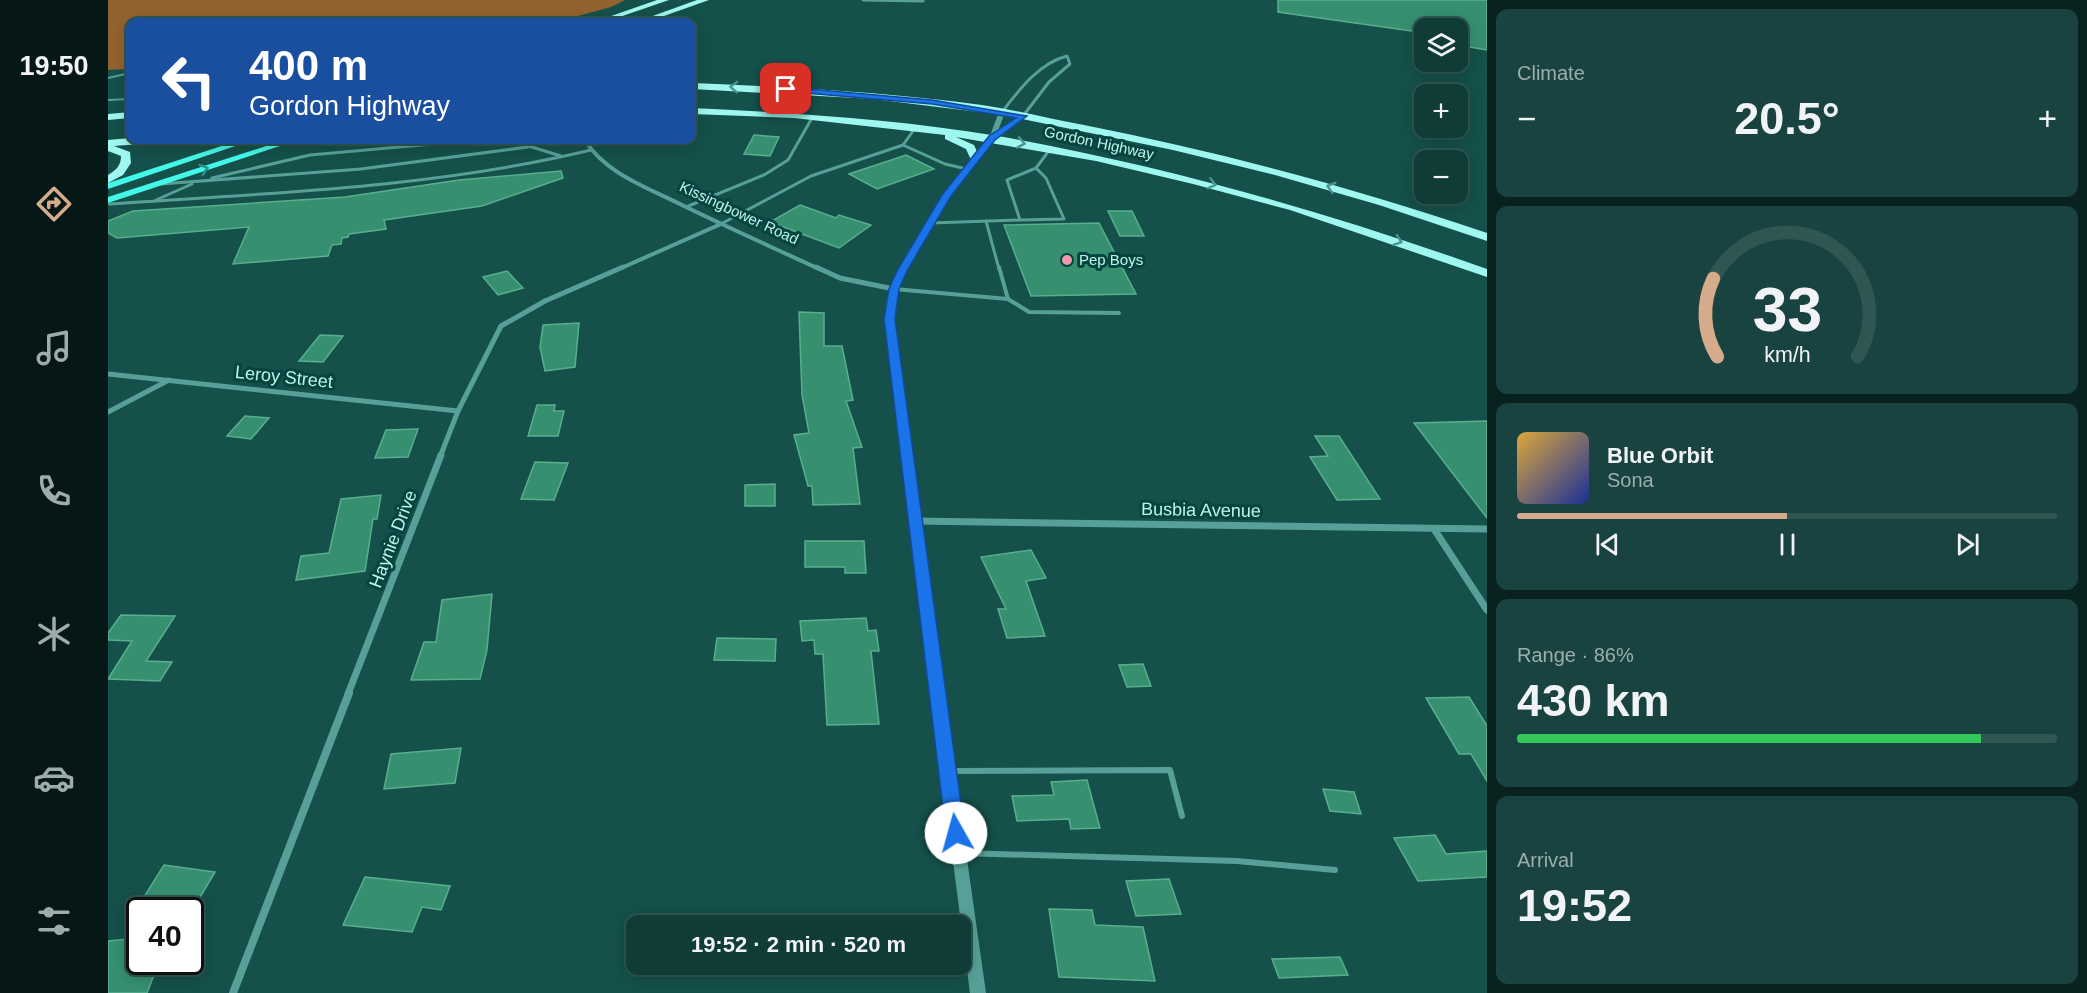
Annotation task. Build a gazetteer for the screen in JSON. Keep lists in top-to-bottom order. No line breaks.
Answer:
{"streets":{"highway":["Gordon Highway"],"street":["Kissingbower Road","Leroy Street","Busbia Avenue","Haynie Drive"]},"crossings":[["Kissingbower Road","Haynie Drive"],["Leroy Street","Haynie Drive"]],"places":["Pep Boys"],"page":{"tabs":"19:50","tile":["Climate",["Range · 86%","430 km"],["Arrival","19:52"]],"map_buttons":["+","−"],"turn":["400 m","Gordon Highway"],"heat":["−","20.5°","+"],"song":["Blue Orbit","Sona"],"limit":"40","trip":"19:52 · 2 min · 520 m","gauge":["33","km/h"]}}
